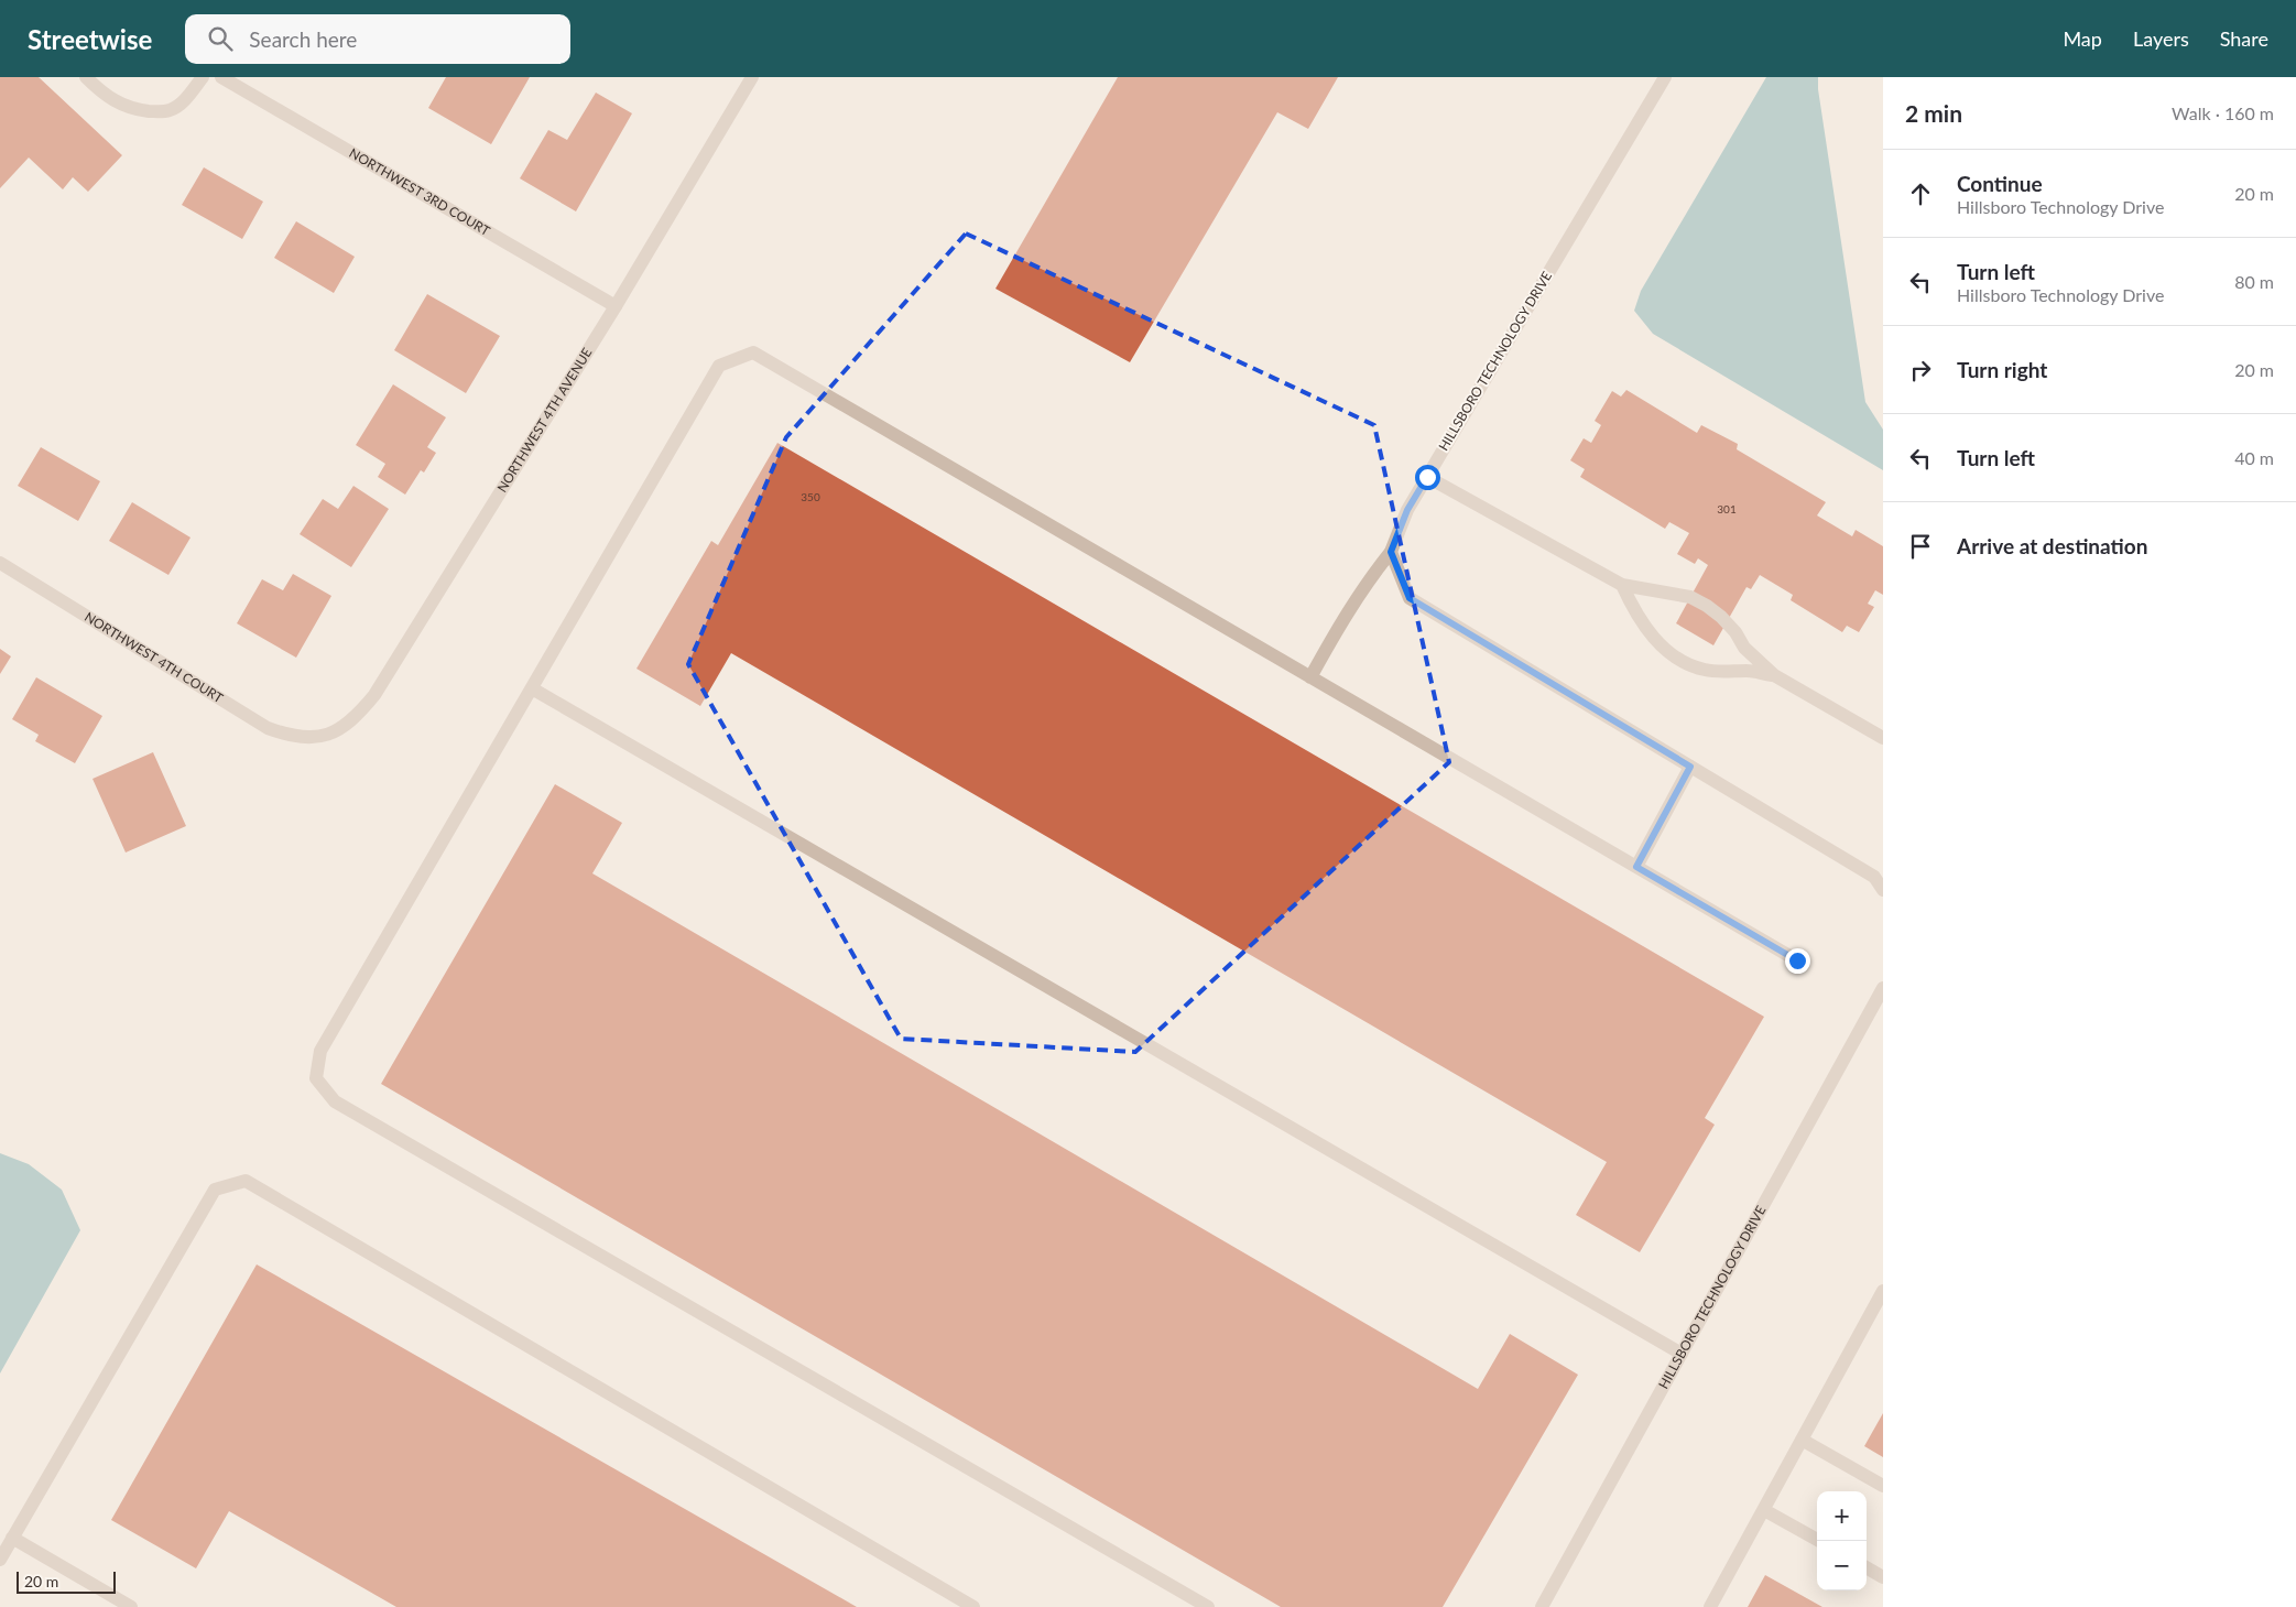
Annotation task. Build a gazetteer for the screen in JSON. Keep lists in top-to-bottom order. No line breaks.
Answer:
{"streets":{"street":["NORTHWEST 3RD COURT","HILLSBORO TECHNOLOGY DRIVE","NORTHWEST 4TH AVENUE","NORTHWEST 4TH COURT"]},"crossings":[["NORTHWEST 3RD COURT","NORTHWEST 4TH AVENUE"],["NORTHWEST 4TH AVENUE","NORTHWEST 4TH COURT"]],"house_numbers":["350","301"],"scale_bar":"20 m","page":{"header":"Streetwise","search":"Search here","nav":["Map","Layers","Share"],"heading":["2 min","Walk · 160 m"],"list":[["Continue","Hillsboro Technology Drive","20 m"],["Turn left","Hillsboro Technology Drive","80 m"],["Turn right","20 m"],["Turn left","40 m"],"Arrive at destination"],"map_buttons":["+","−"],"scale":"20 m"}}
